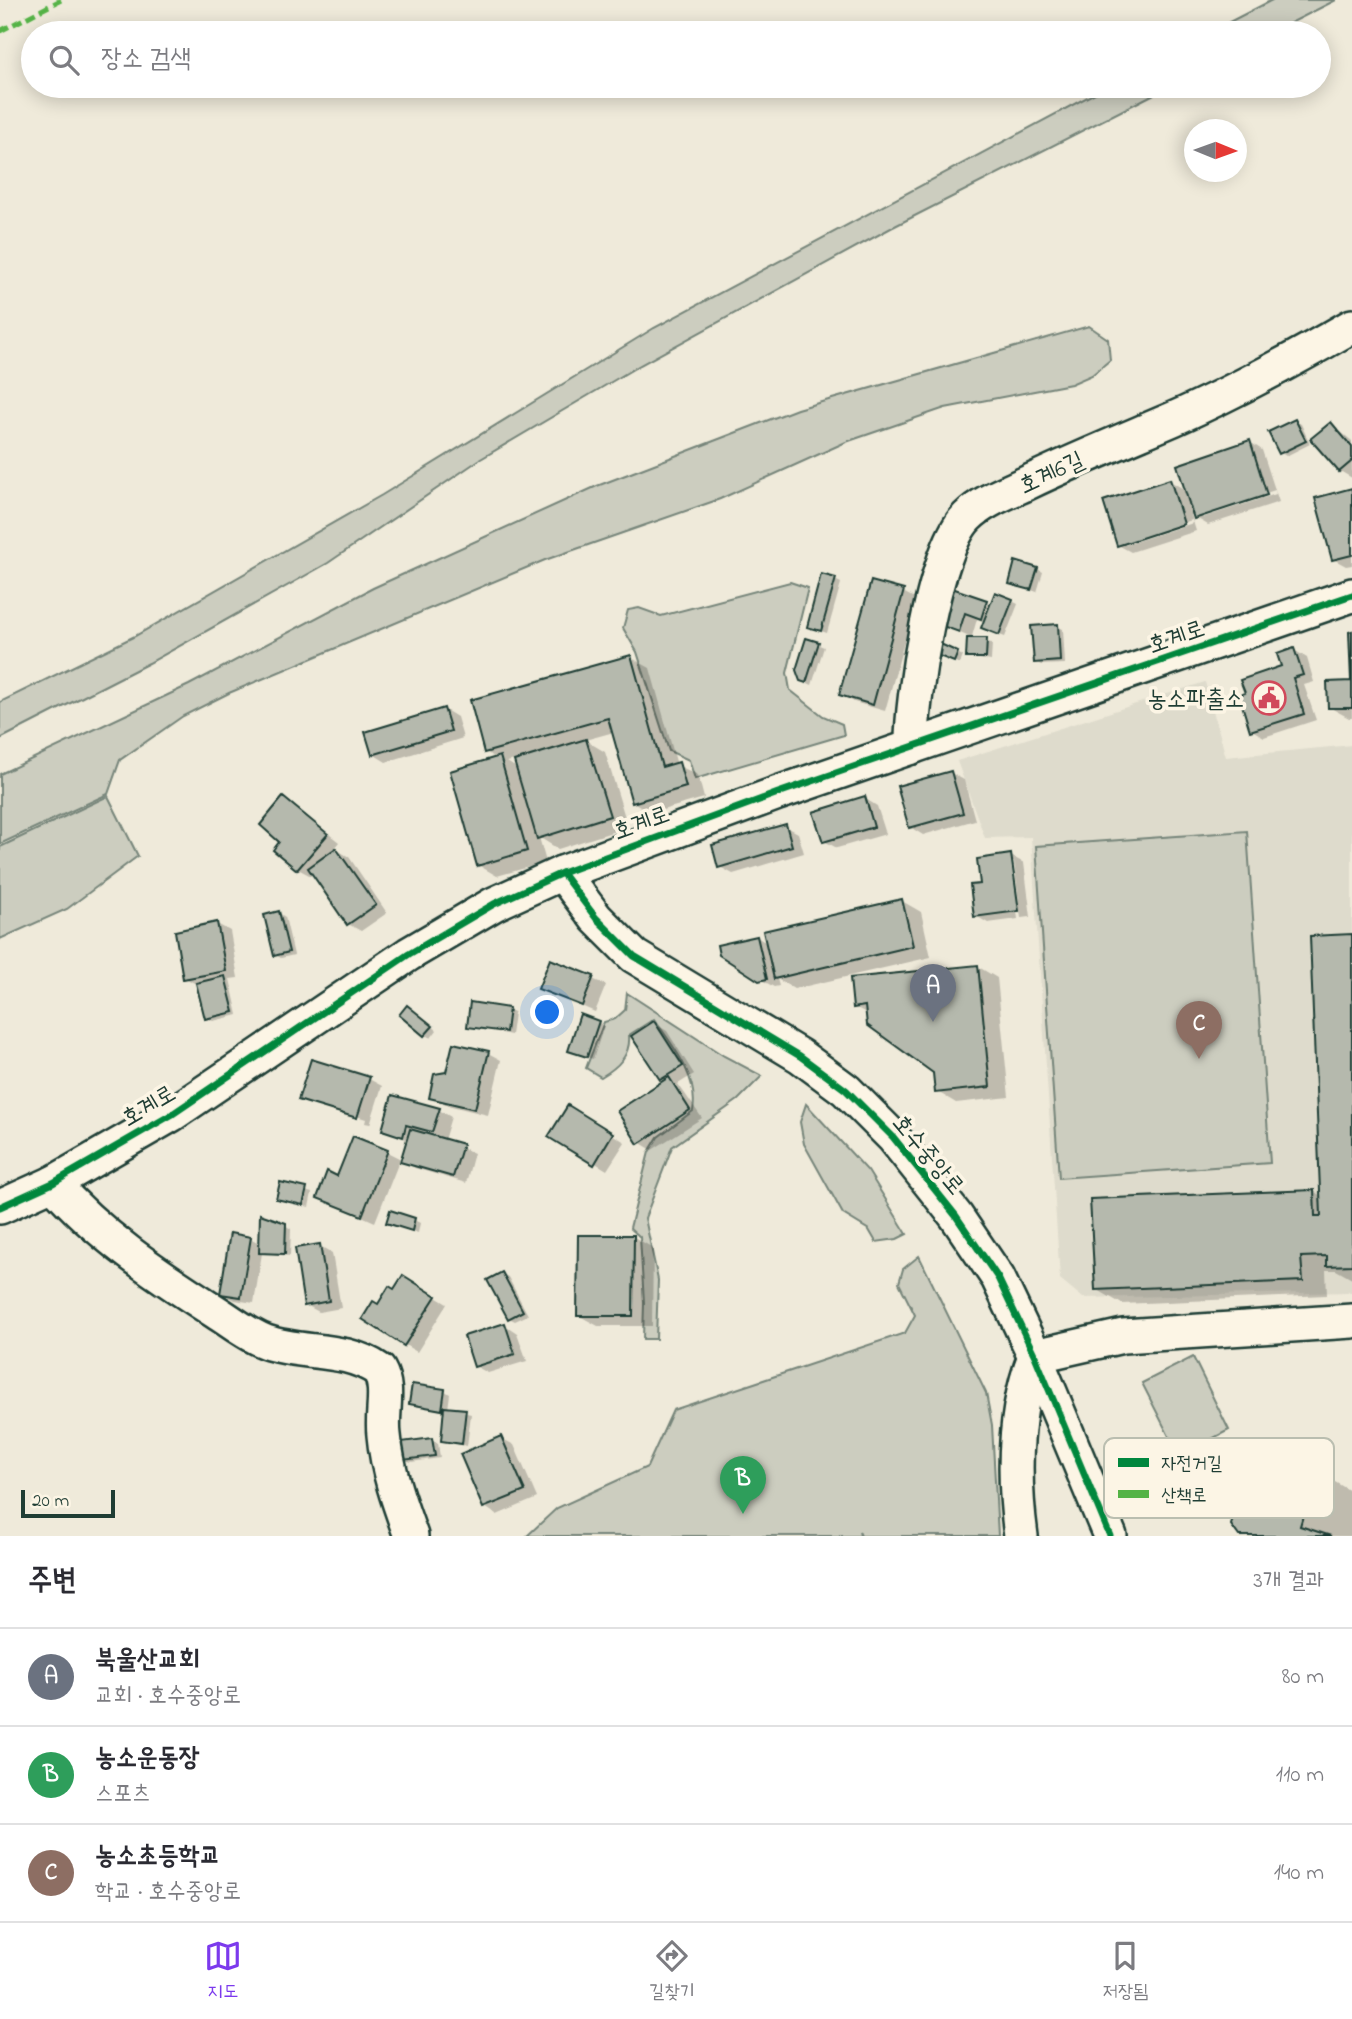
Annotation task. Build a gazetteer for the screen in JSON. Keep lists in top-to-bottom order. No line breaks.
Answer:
{"streets":{"street":["호계6길","호계로","호수중앙로"]},"crossings":[["호계6길","호계로"],["호계로","호수중앙로"]],"places":{"public building":["농소파출소"]},"legend":["자전거길","산책로"],"scale_bar":"20 m","north":"right","page":{"search":"장소 검색","pins":["A","C","B"],"scale":"20 m","heading":["주변","3개 결과"],"list":[{"mark":"A","name":"북울산교회","note":"교회 · 호수중앙로","value":"80 m"},{"mark":"B","name":"농소운동장","note":"스포츠","value":"110 m"},{"mark":"C","name":"농소초등학교","note":"학교 · 호수중앙로","value":"140 m"}],"nav":["지도","길찾기","저장됨"]}}
